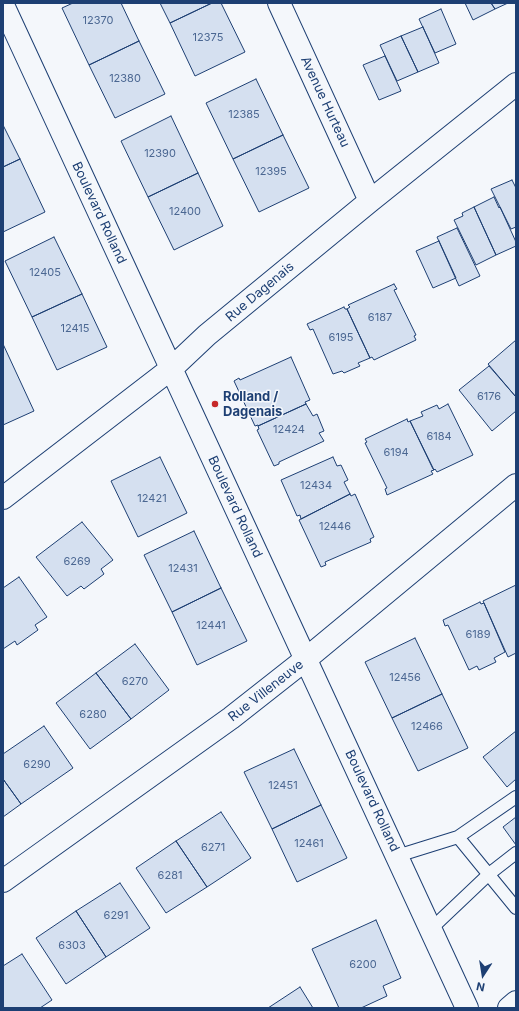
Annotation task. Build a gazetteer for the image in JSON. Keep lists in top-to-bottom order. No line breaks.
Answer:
{"streets":{"street":["Avenue Hurteau","Boulevard Rolland","Rue Dagenais","Rue Villeneuve"]},"crossings":[["Avenue Hurteau","Rue Dagenais"],["Boulevard Rolland","Rue Dagenais"],["Boulevard Rolland","Rue Villeneuve"]],"places":["Rolland / Dagenais"],"house_numbers":["12370","12375","12380","12385","12390","12395","12400","12405","6187","12415","6195","6176","12424","6184","6194","12434","12421","12446","6269","12431","12441","6189","12456","6270","6280","12466","6290","12451","12461","6271","6281","6291","6303","6200"],"north":"bottom"}
